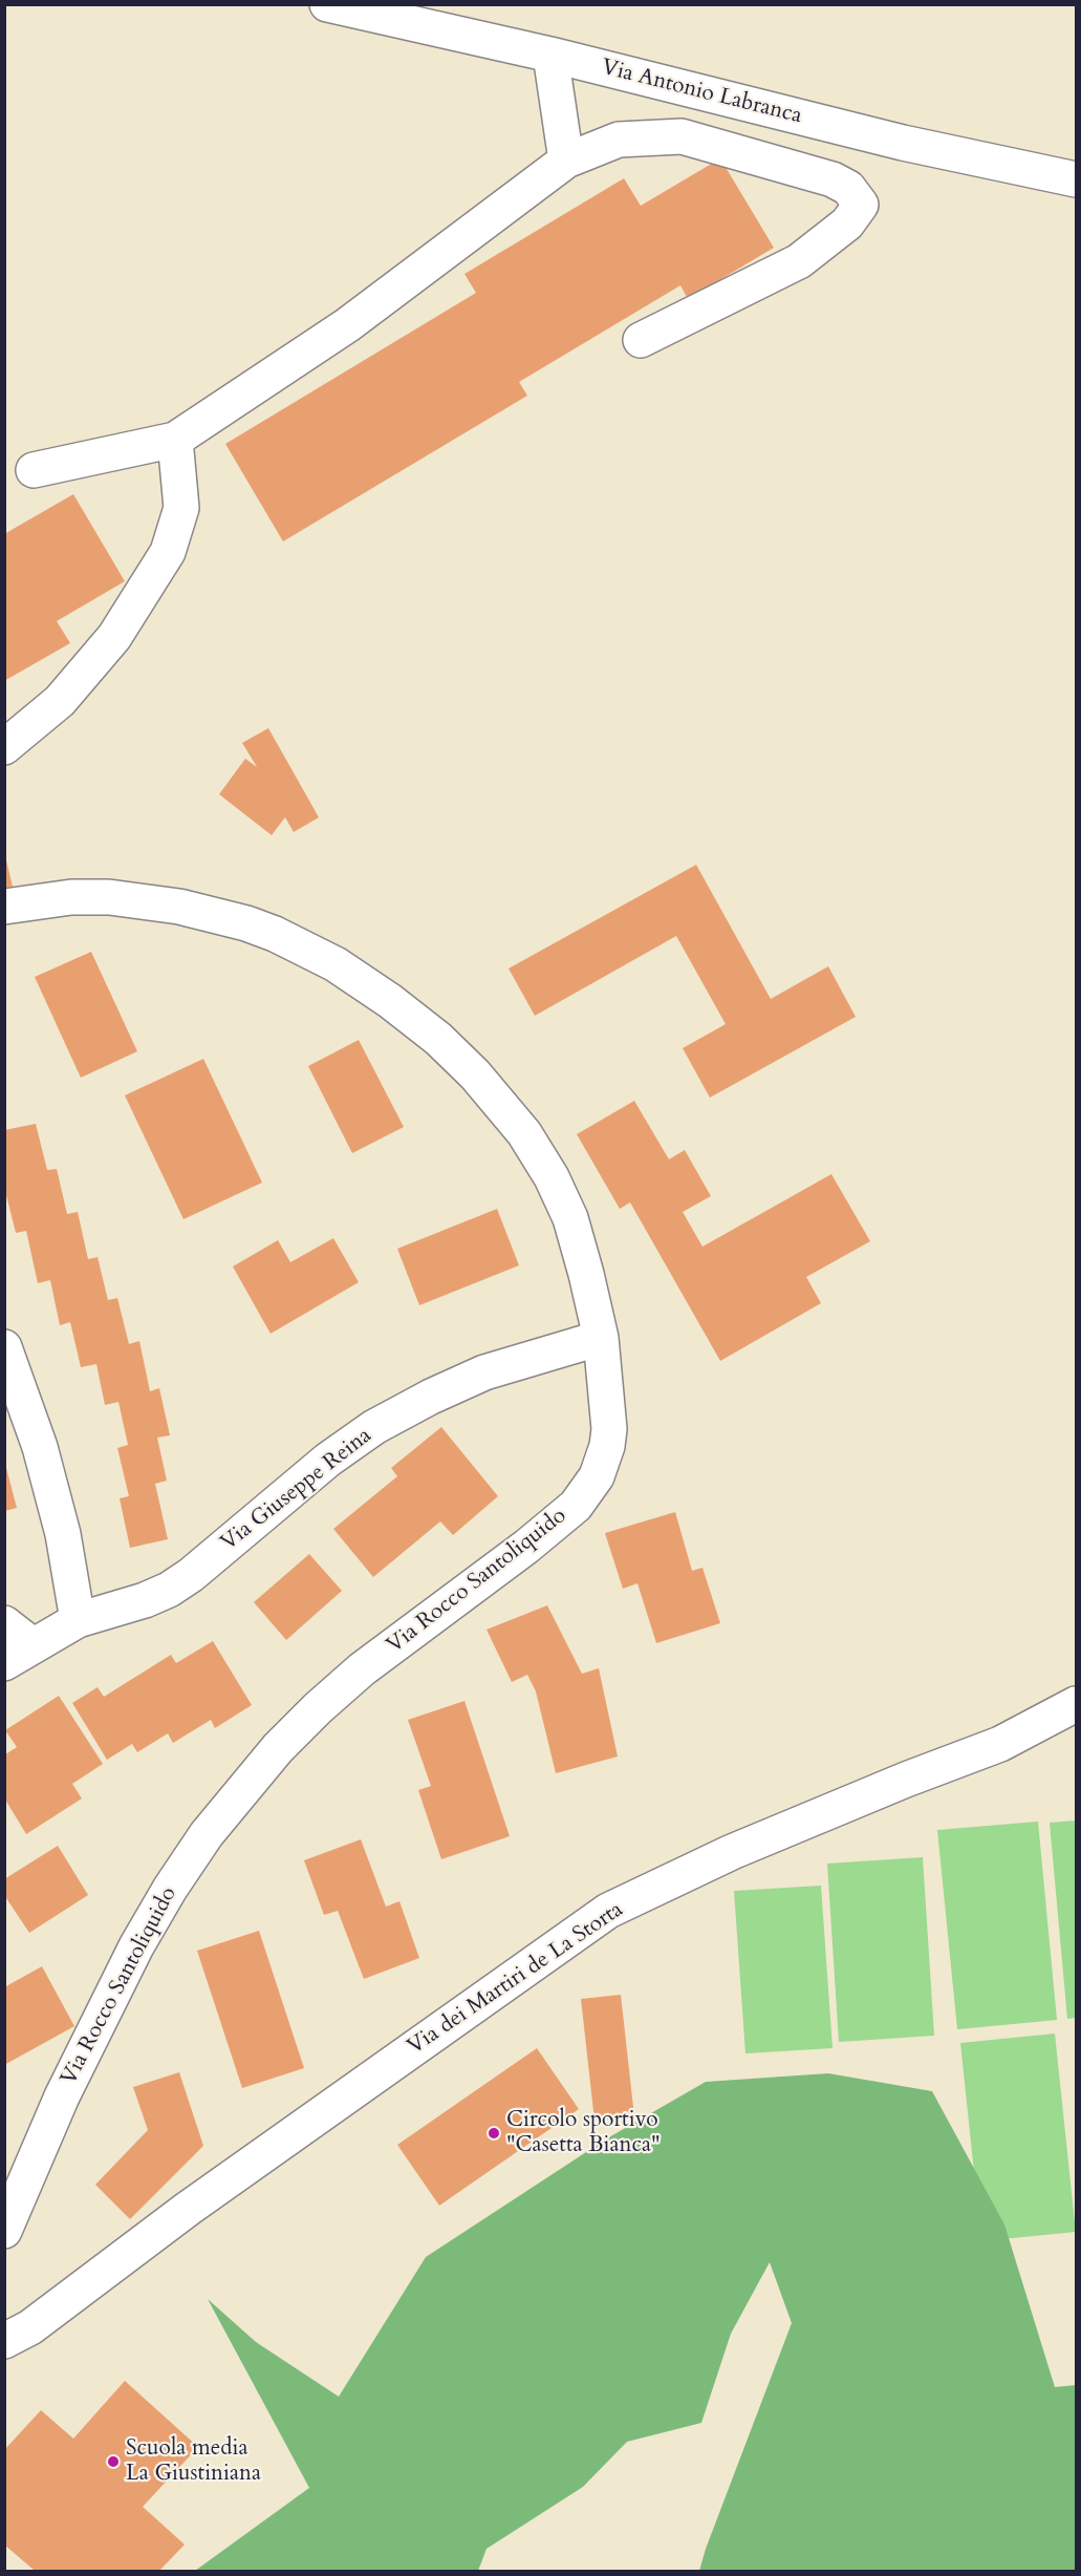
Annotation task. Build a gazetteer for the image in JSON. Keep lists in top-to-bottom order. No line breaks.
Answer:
{"streets":{"street":["Via Antonio Labranca","Via Giuseppe Reina","Via Rocco Santoliquido","Via dei Martiri de La Storta"]},"crossings":[["Via Giuseppe Reina","Via Rocco Santoliquido"]],"places":["Circolo sportivo \"Casetta Bianca\"","Scuola media La Giustiniana"]}
